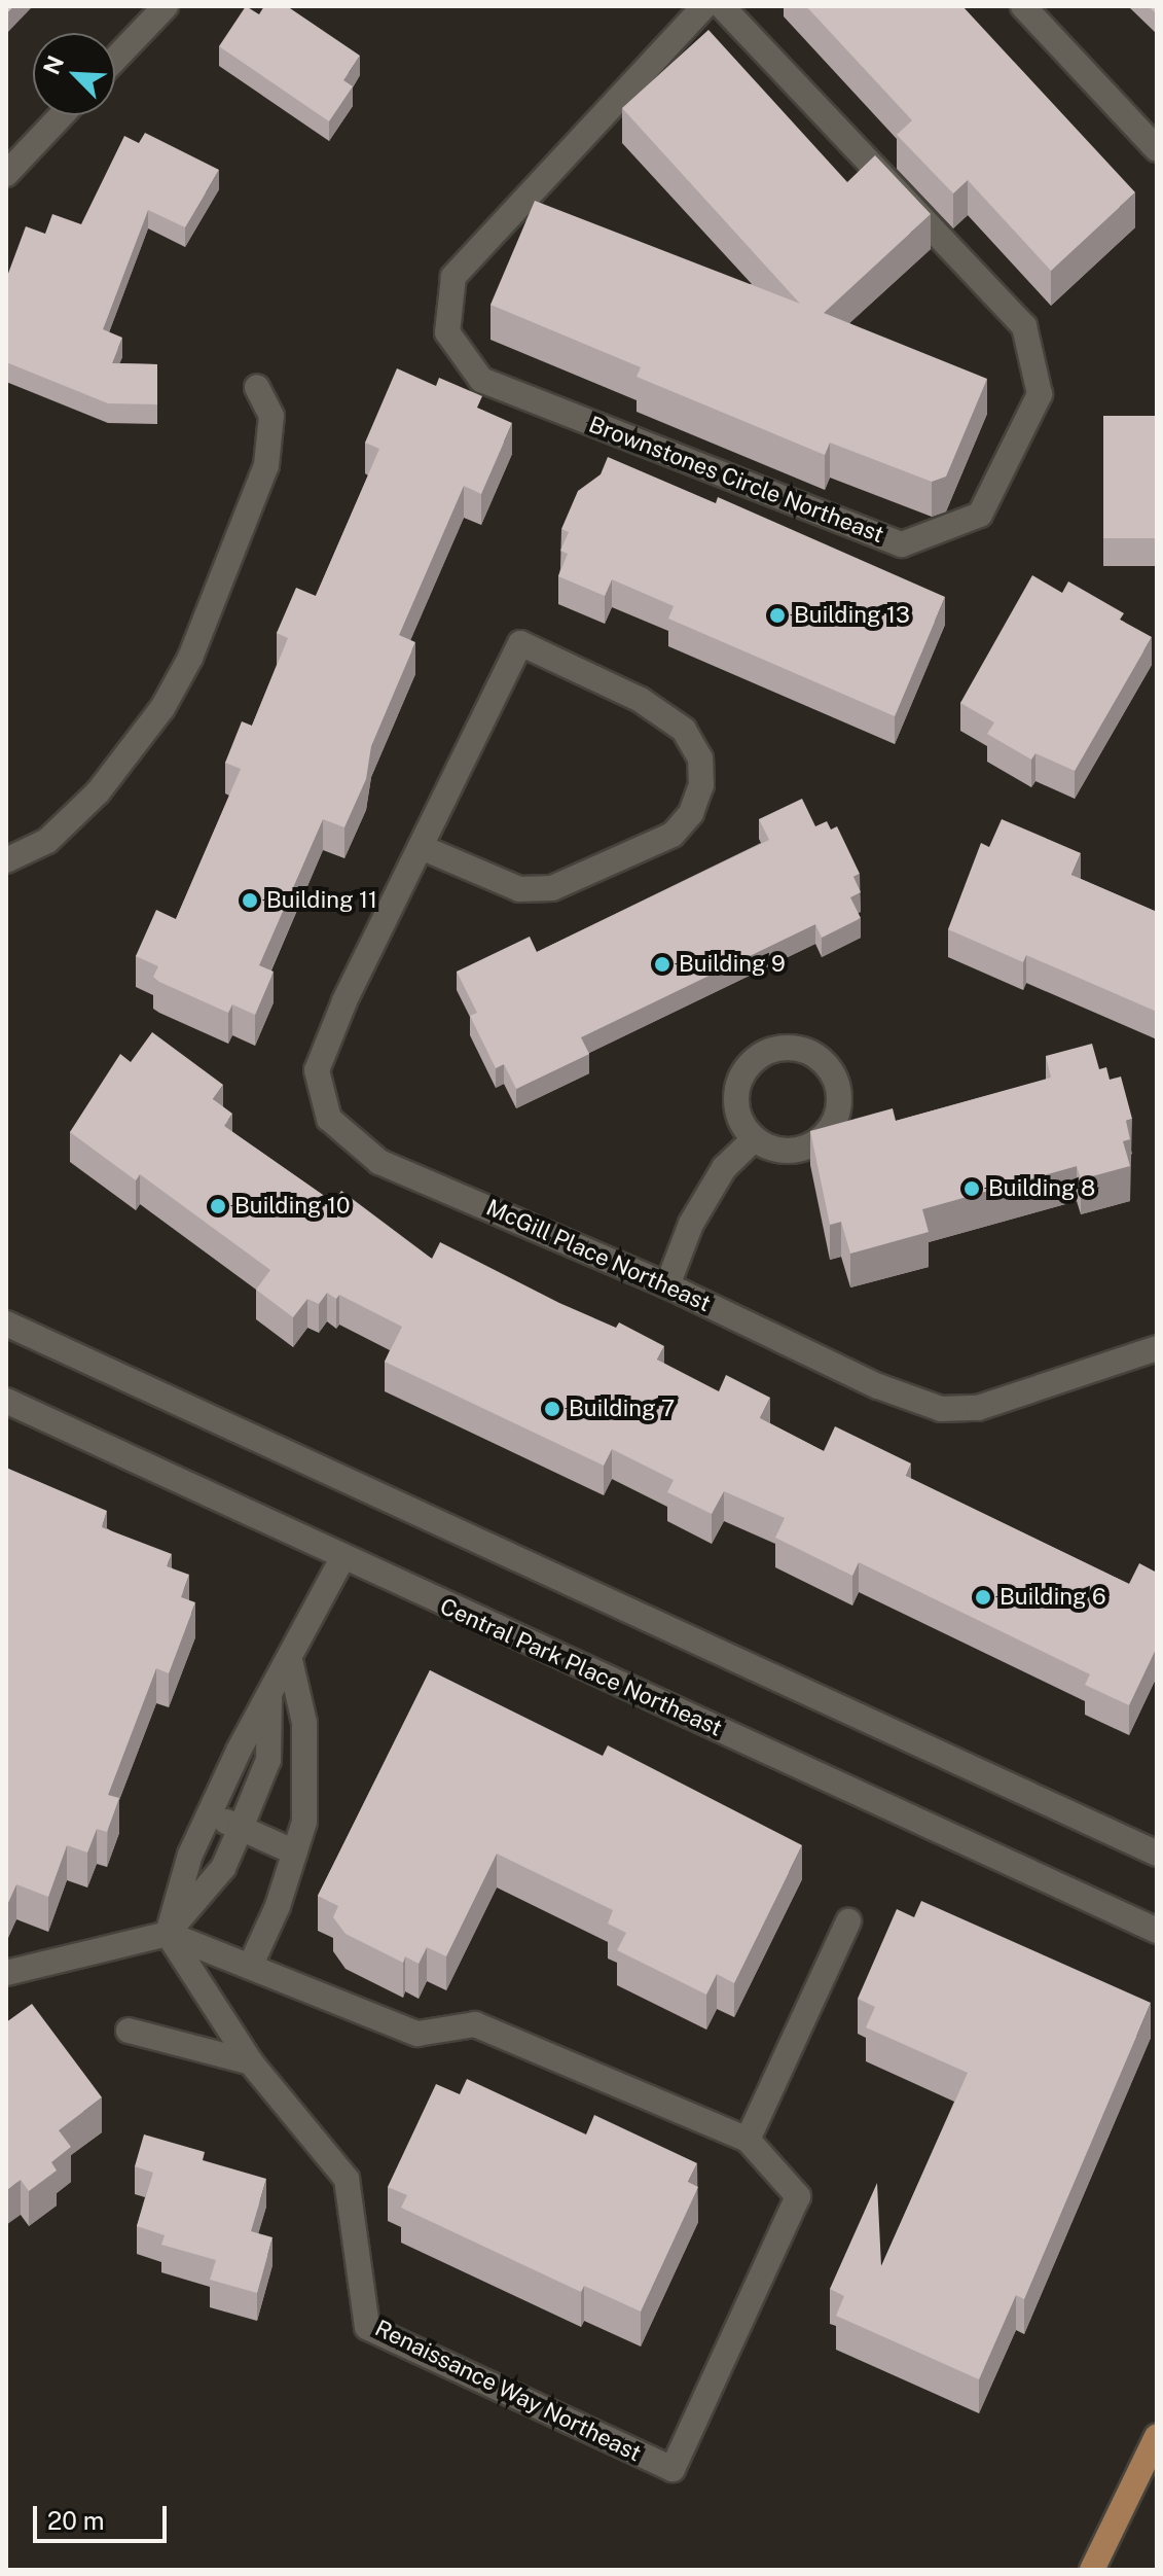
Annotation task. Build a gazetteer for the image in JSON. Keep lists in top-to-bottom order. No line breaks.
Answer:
{"streets":{"street":["Brownstones Circle Northeast","McGill Place Northeast","Central Park Place Northeast","Renaissance Way Northeast"]},"places":["Building 13","Building 11","Building 9","Building 8","Building 10","Building 7","Building 6"],"scale_bar":"20 m","north":"top left"}
